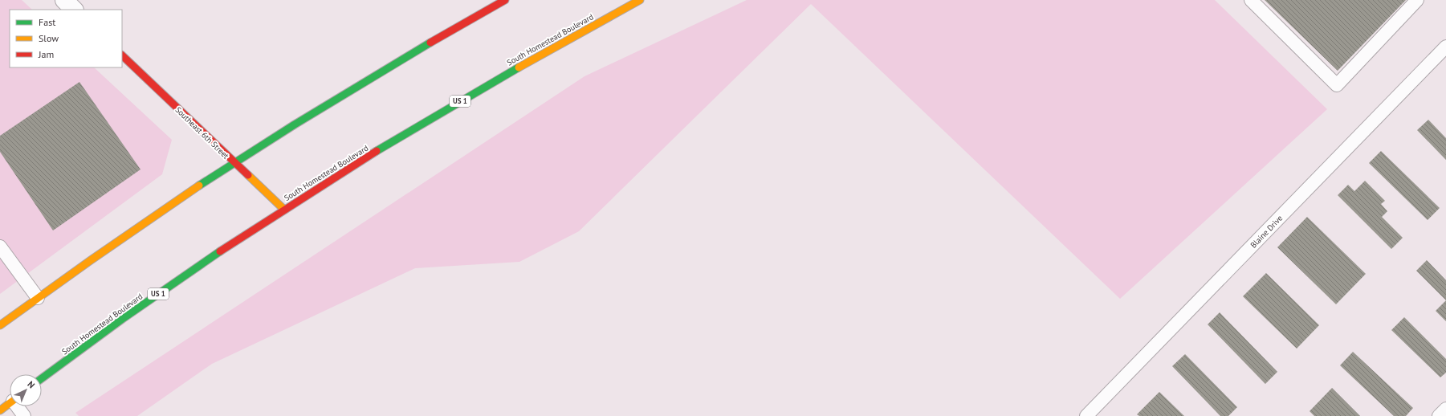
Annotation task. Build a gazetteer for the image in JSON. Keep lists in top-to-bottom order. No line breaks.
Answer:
{"streets":{"main road":["South Homestead Boulevard","US 1","Southeast 6th Street"],"lane":["Blaine Drive"]},"crossings":[["South Homestead Boulevard","Southeast 6th Street"]],"legend":["Fast","Slow","Jam"],"north":"top right"}
